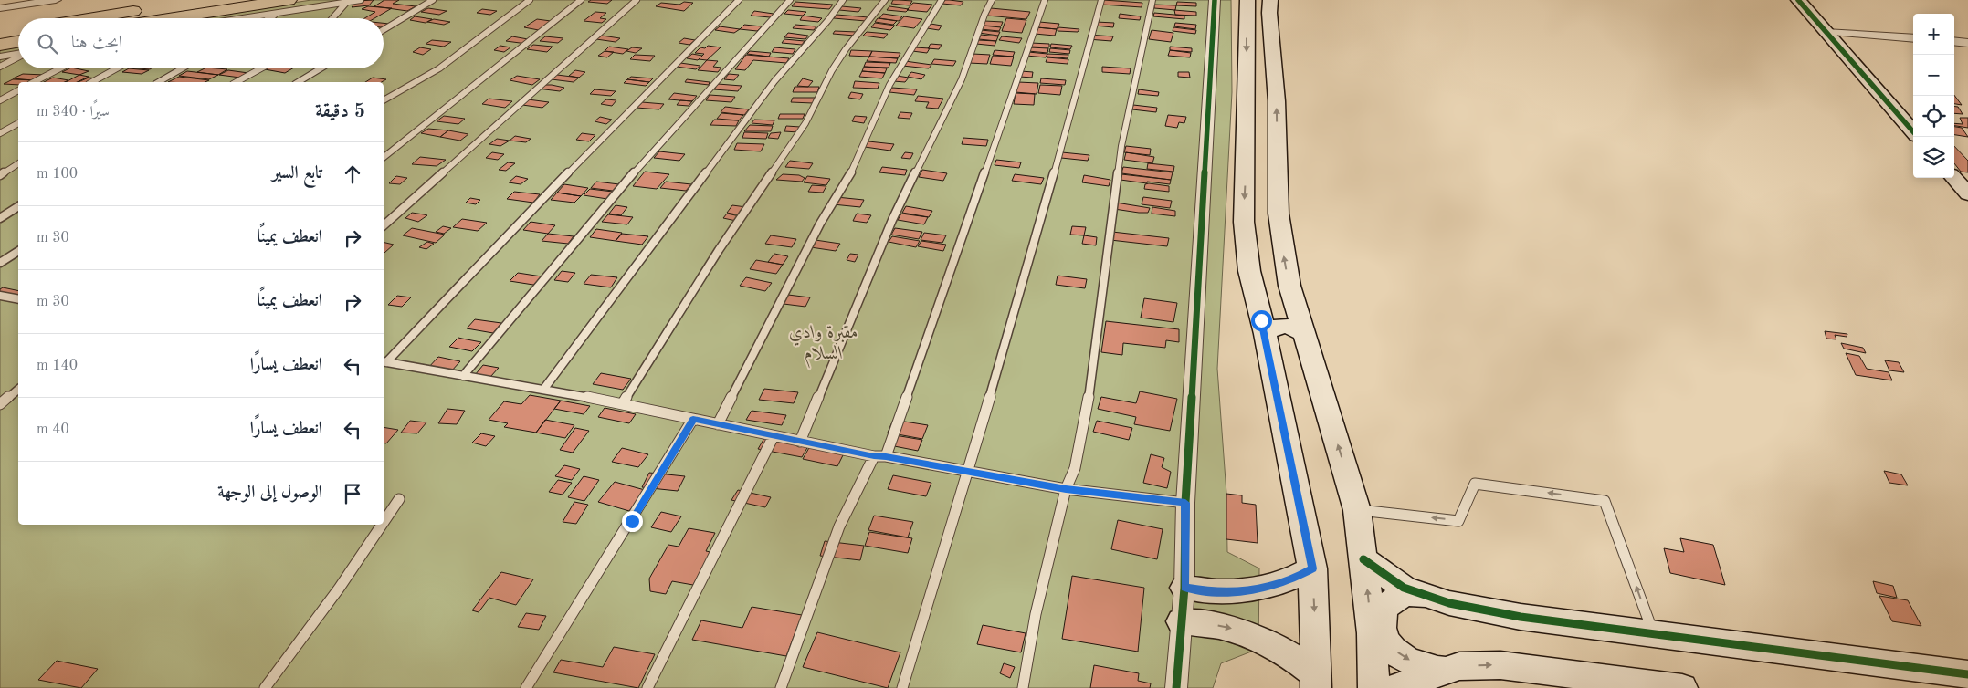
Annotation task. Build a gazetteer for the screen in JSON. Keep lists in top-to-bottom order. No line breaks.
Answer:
{"parks":["مقبرة وادي السلام"],"page":{"map_buttons":["+","−"],"search":"ابحث هنا","heading":["5 دقيقة","سيرًا · 340 m"],"list":[["تابع السير","100 m"],["انعطف يمينًا","30 m"],["انعطف يمينًا","30 m"],["انعطف يسارًا","140 m"],["انعطف يسارًا","40 m"],"الوصول إلى الوجهة"]}}
